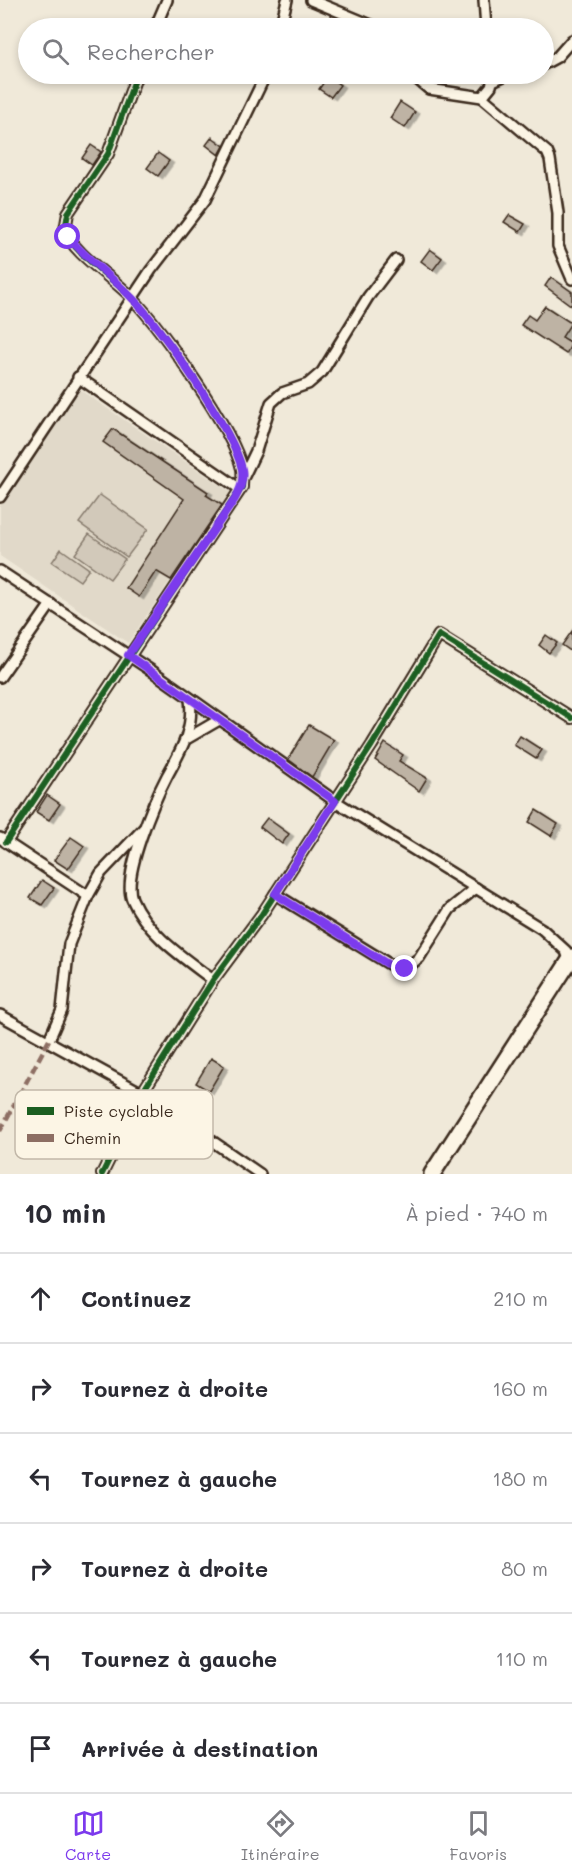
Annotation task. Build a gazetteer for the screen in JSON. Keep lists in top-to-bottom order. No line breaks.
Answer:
{"legend":["Piste cyclable","Chemin"],"page":{"search":"Rechercher","heading":["10 min","À pied · 740 m"],"list":[["Continuez","210 m"],["Tournez à droite","160 m"],["Tournez à gauche","180 m"],["Tournez à droite","80 m"],["Tournez à gauche","110 m"],"Arrivée à destination"],"nav":["Carte","Itinéraire","Favoris"]}}
